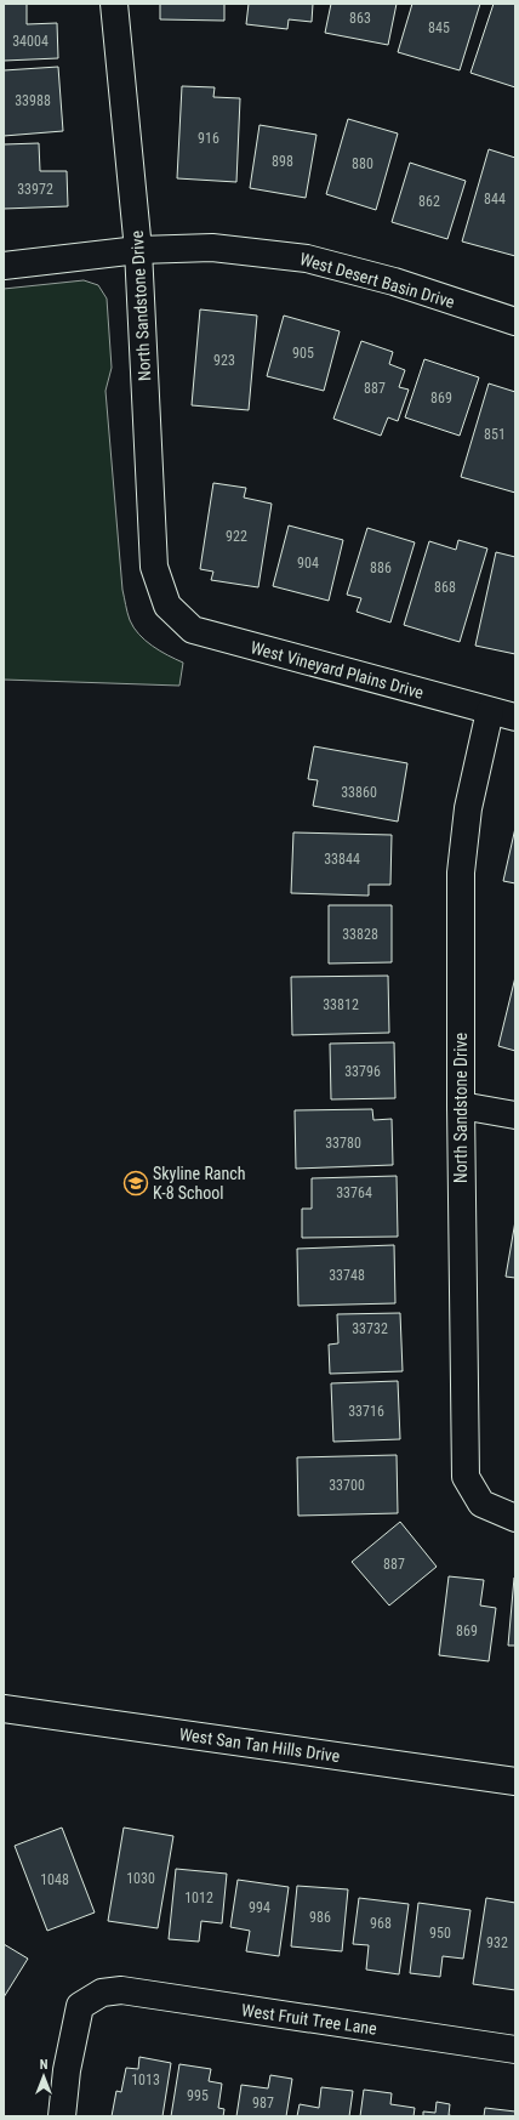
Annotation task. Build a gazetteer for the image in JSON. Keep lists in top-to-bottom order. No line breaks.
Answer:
{"streets":{"street":["West Desert Basin Drive","North Sandstone Drive","West Vineyard Plains Drive","West San Tan Hills Drive","West Fruit Tree Lane"]},"crossings":[["West Desert Basin Drive","North Sandstone Drive"],["North Sandstone Drive","West Vineyard Plains Drive"]],"places":{"school or university":["Skyline Ranch K-8 School"]},"house_numbers":["863","845","34004","33988","916","898","880","33972","844","862","905","923","887","869","851","922","904","886","868","33860","33844","33828","33812","33796","33780","33764","33748","33732","33716","33700","887","869","1030","1048","1012","994","986","968","950","932","1013","995","987"],"north":"top"}
